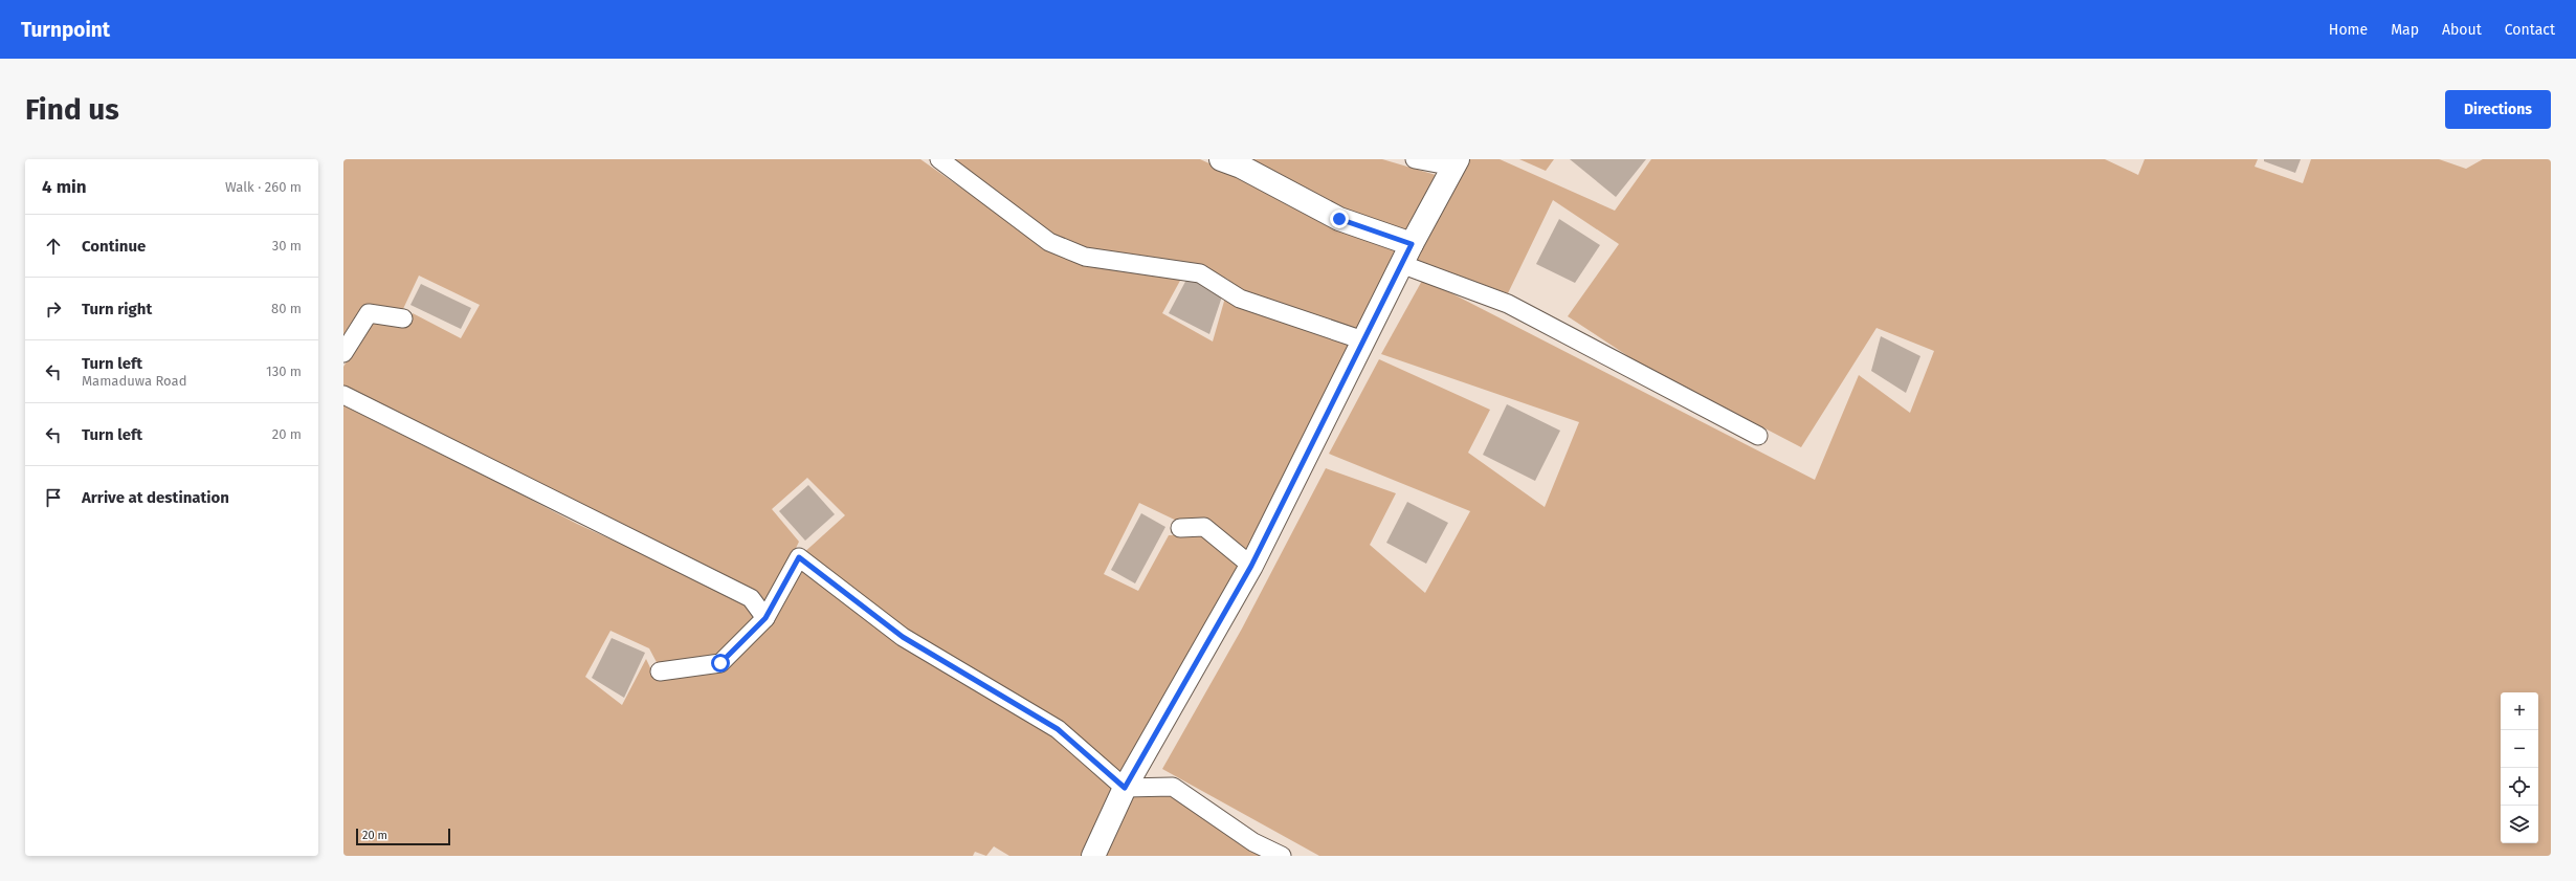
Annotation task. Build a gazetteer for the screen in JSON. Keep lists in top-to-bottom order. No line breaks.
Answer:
{"scale_bar":"20 m","page":{"header":"Turnpoint","nav":["Home","Map","About","Contact"],"buttons":"Directions","title":"Find us","heading":["4 min","Walk · 260 m"],"list":[["Continue","30 m"],["Turn right","80 m"],["Turn left","Mamaduwa Road","130 m"],["Turn left","20 m"],"Arrive at destination"],"map_buttons":["+","−"],"scale":"20 m"}}
